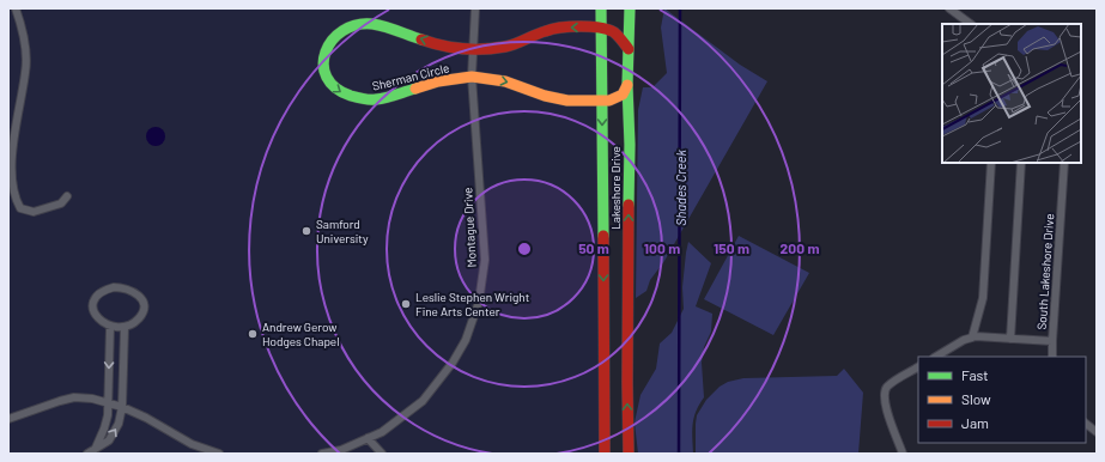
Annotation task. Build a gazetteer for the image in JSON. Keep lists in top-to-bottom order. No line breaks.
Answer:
{"streets":{"main road":["Sherman Circle","Lakeshore Drive"],"street":["Montague Drive","South Lakeshore Drive"]},"crossings":[["Sherman Circle","Lakeshore Drive"],["Sherman Circle","Montague Drive"]],"water":["Shades Creek"],"places":["Samford University","Leslie Stephen Wright Fine Arts Center","Andrew Gerow Hodges Chapel"],"legend":["Fast","Slow","Jam"],"rings":["50 m","100 m","150 m","200 m"]}
